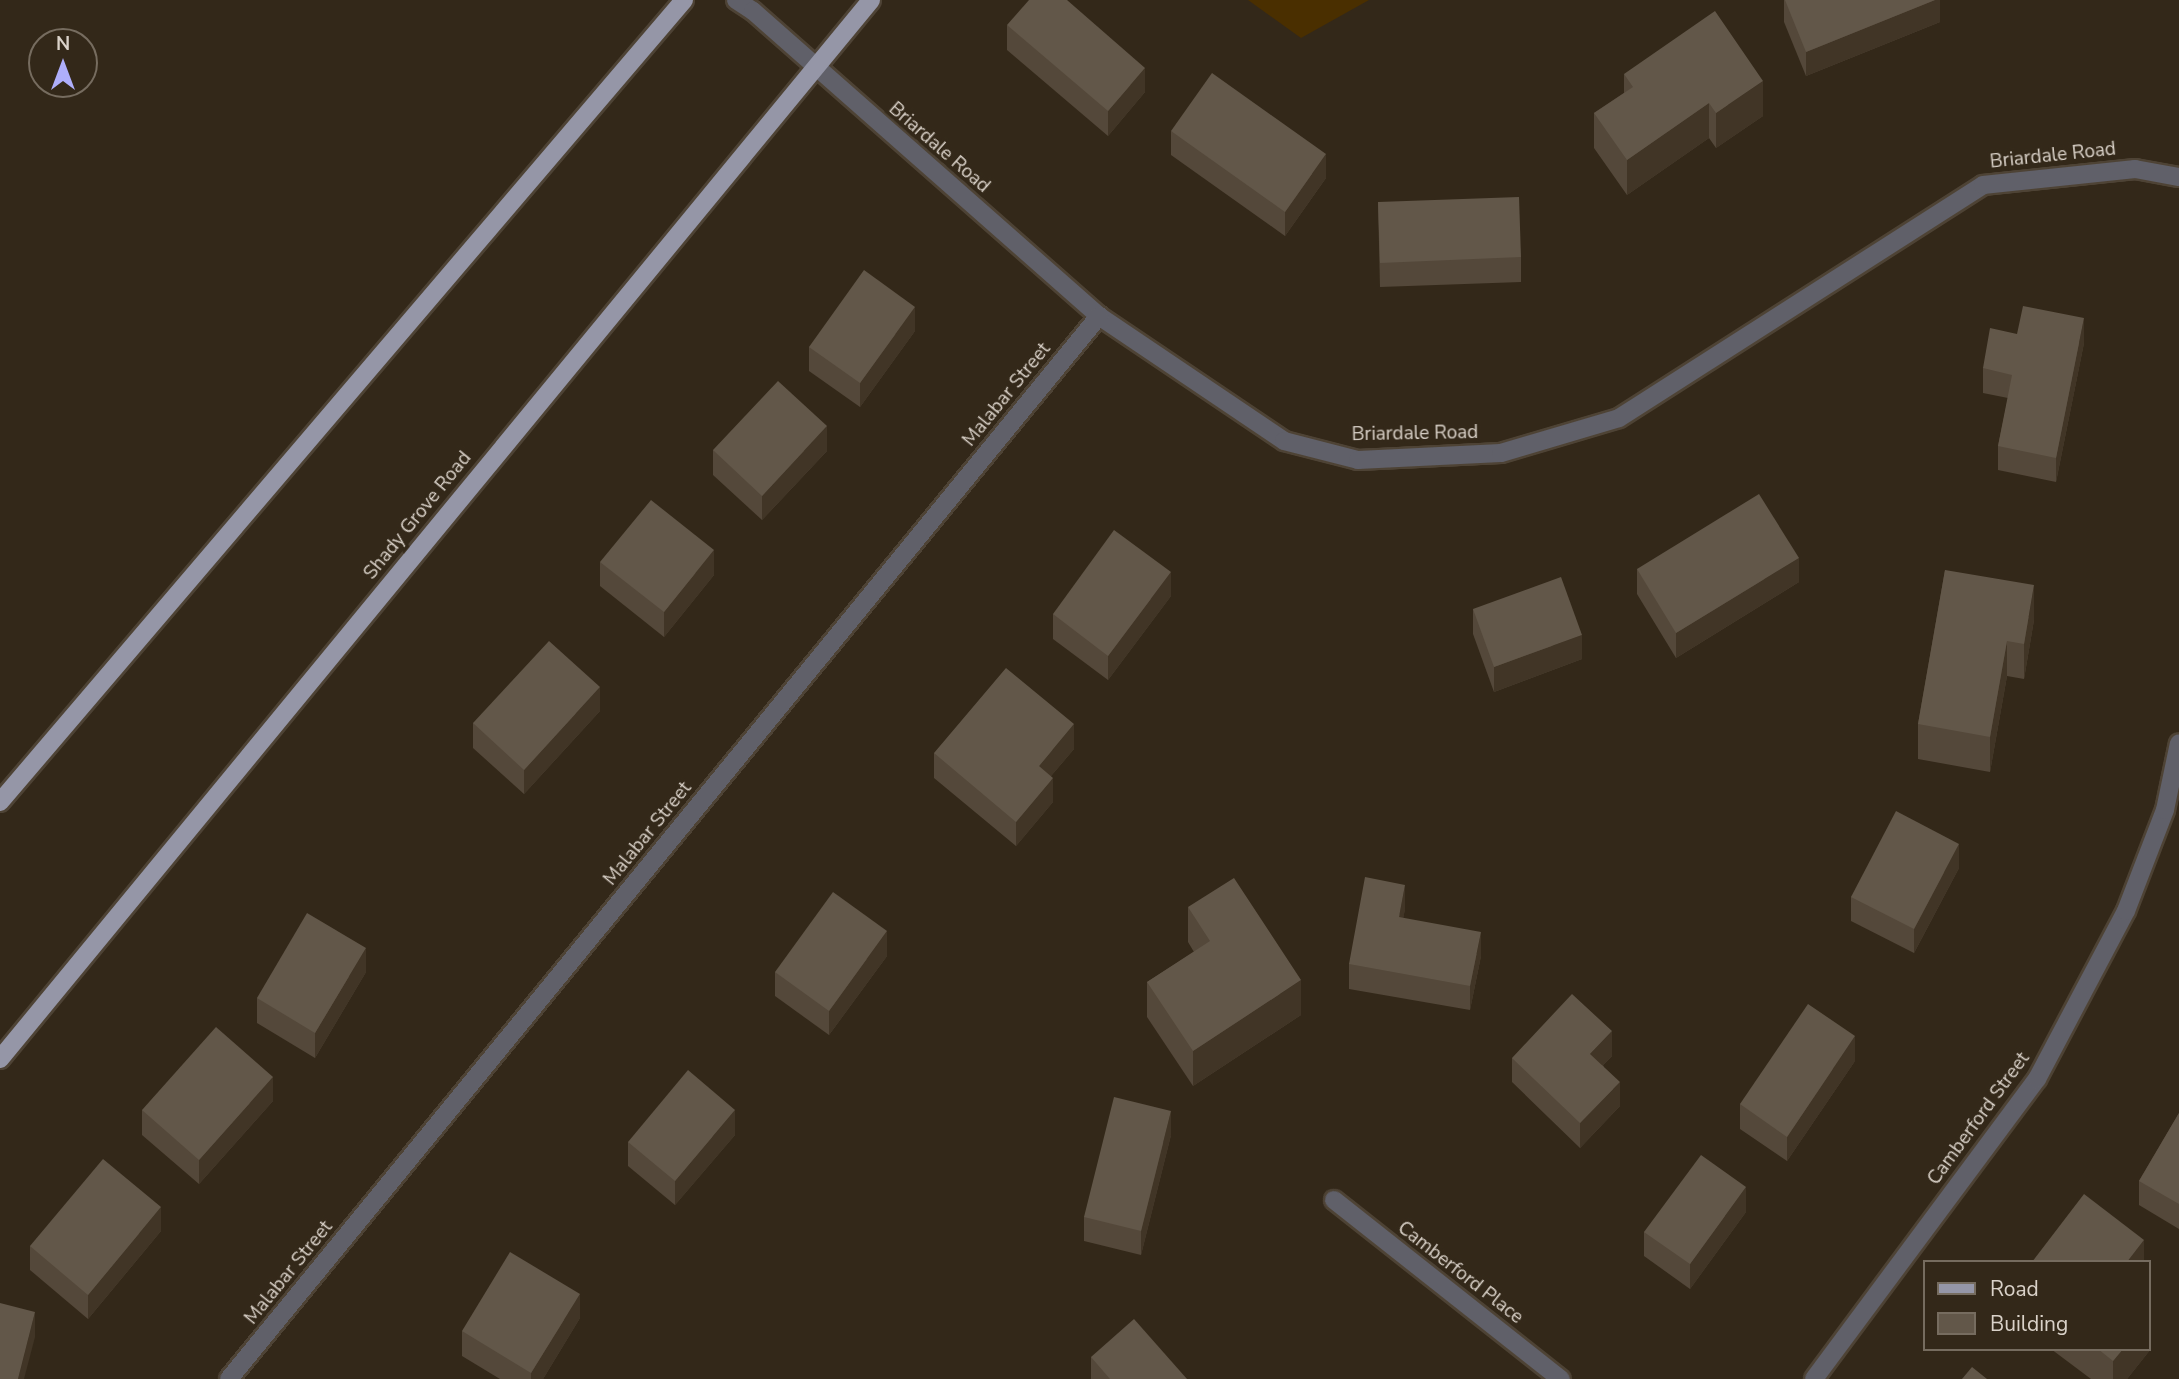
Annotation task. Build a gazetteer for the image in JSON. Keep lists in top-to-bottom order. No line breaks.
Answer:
{"streets":{"main road":["Shady Grove Road"],"street":["Briardale Road","Malabar Street","Camberford Street","Camberford Place"]},"crossings":[["Briardale Road","Malabar Street"],["Briardale Road","Shady Grove Road"]],"legend":["Road","Building"],"north":"top"}
